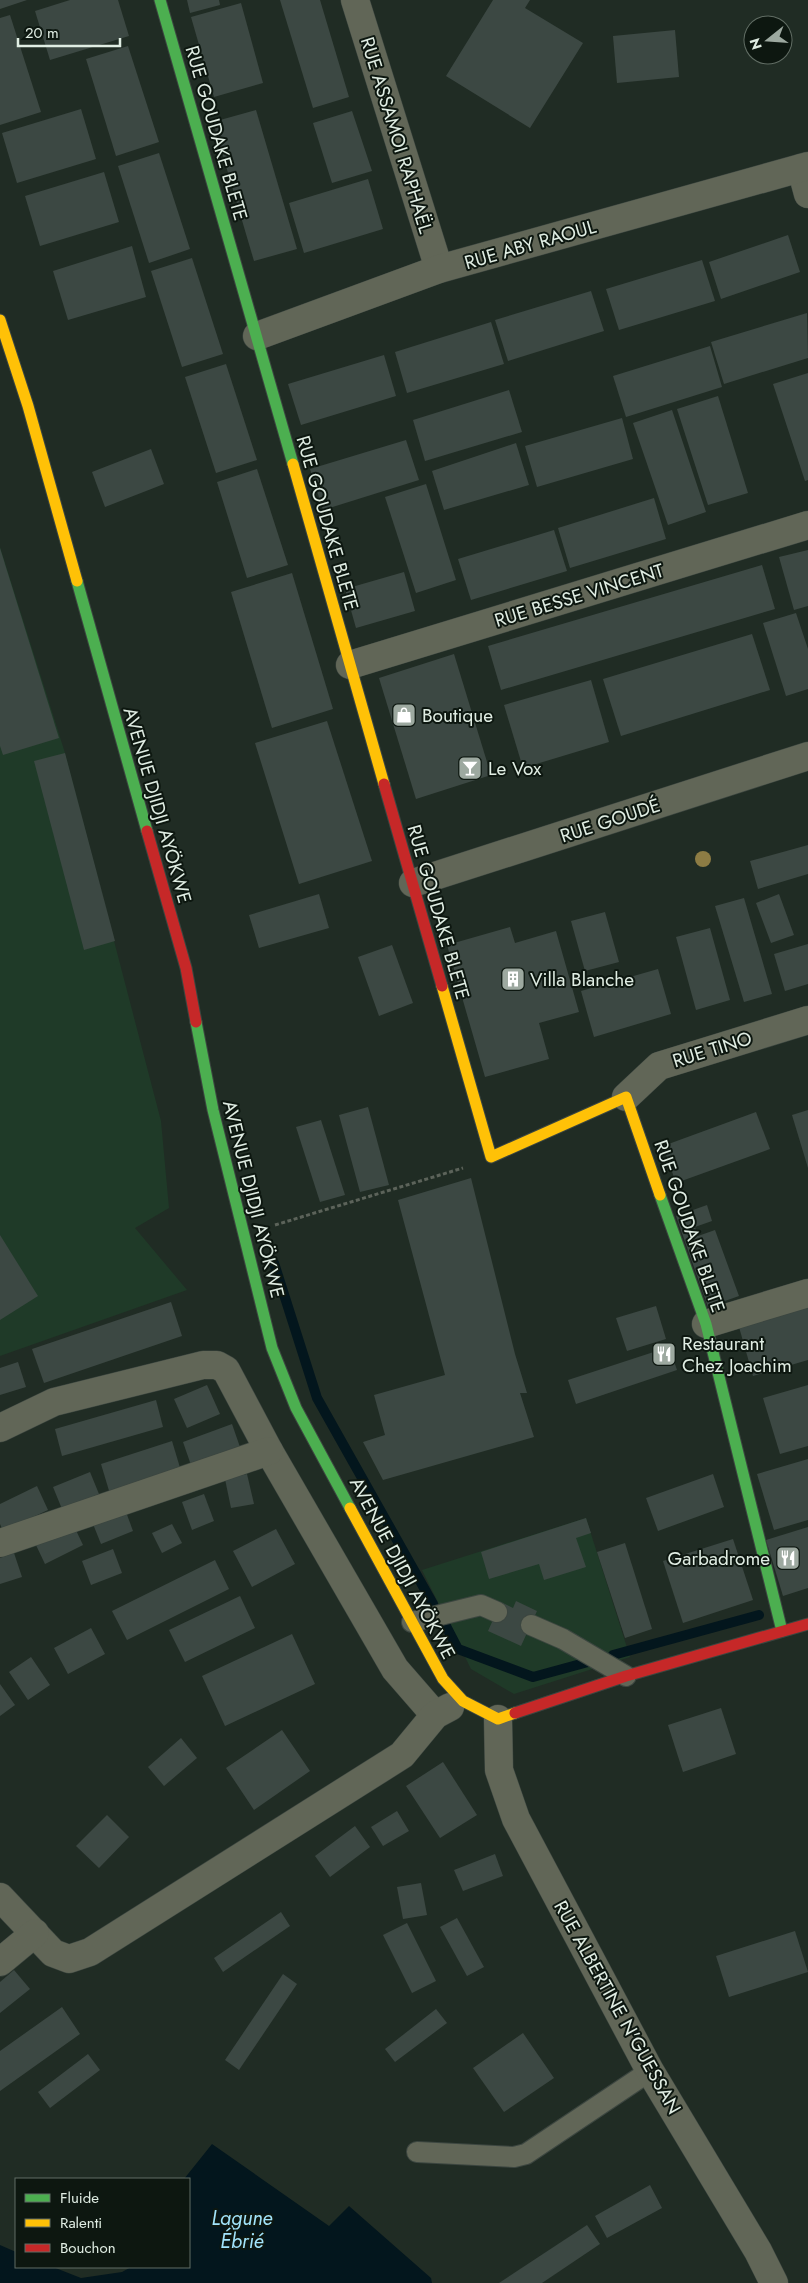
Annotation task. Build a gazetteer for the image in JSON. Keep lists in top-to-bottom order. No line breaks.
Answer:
{"streets":{"street":["RUE GOUDAKE BLETE","RUE ASSAMOI RAPHAËL","RUE ABY RAOUL","RUE BESSE VINCENT","AVENUE DJIDJI AYÖKWE","RUE GOUDÉ","RUE TINO","RUE ALBERTINE N'GUESSAN"]},"crossings":[["RUE GOUDAKE BLETE","RUE ABY RAOUL"],["RUE GOUDAKE BLETE","RUE BESSE VINCENT"],["RUE GOUDAKE BLETE","RUE GOUDÉ"],["RUE GOUDAKE BLETE","RUE TINO"],["RUE ASSAMOI RAPHAËL","RUE ABY RAOUL"],["AVENUE DJIDJI AYÖKWE","RUE ALBERTINE N'GUESSAN"]],"water":["Lagune Ébrié"],"places":{"shop":["Boutique"],"bar":["Le Vox"],"building":["Villa Blanche"],"restaurant":["Restaurant Chez Joachim","Garbadrome"]},"legend":["Fluide","Ralenti","Bouchon"],"scale_bar":"20 m","north":"left"}
